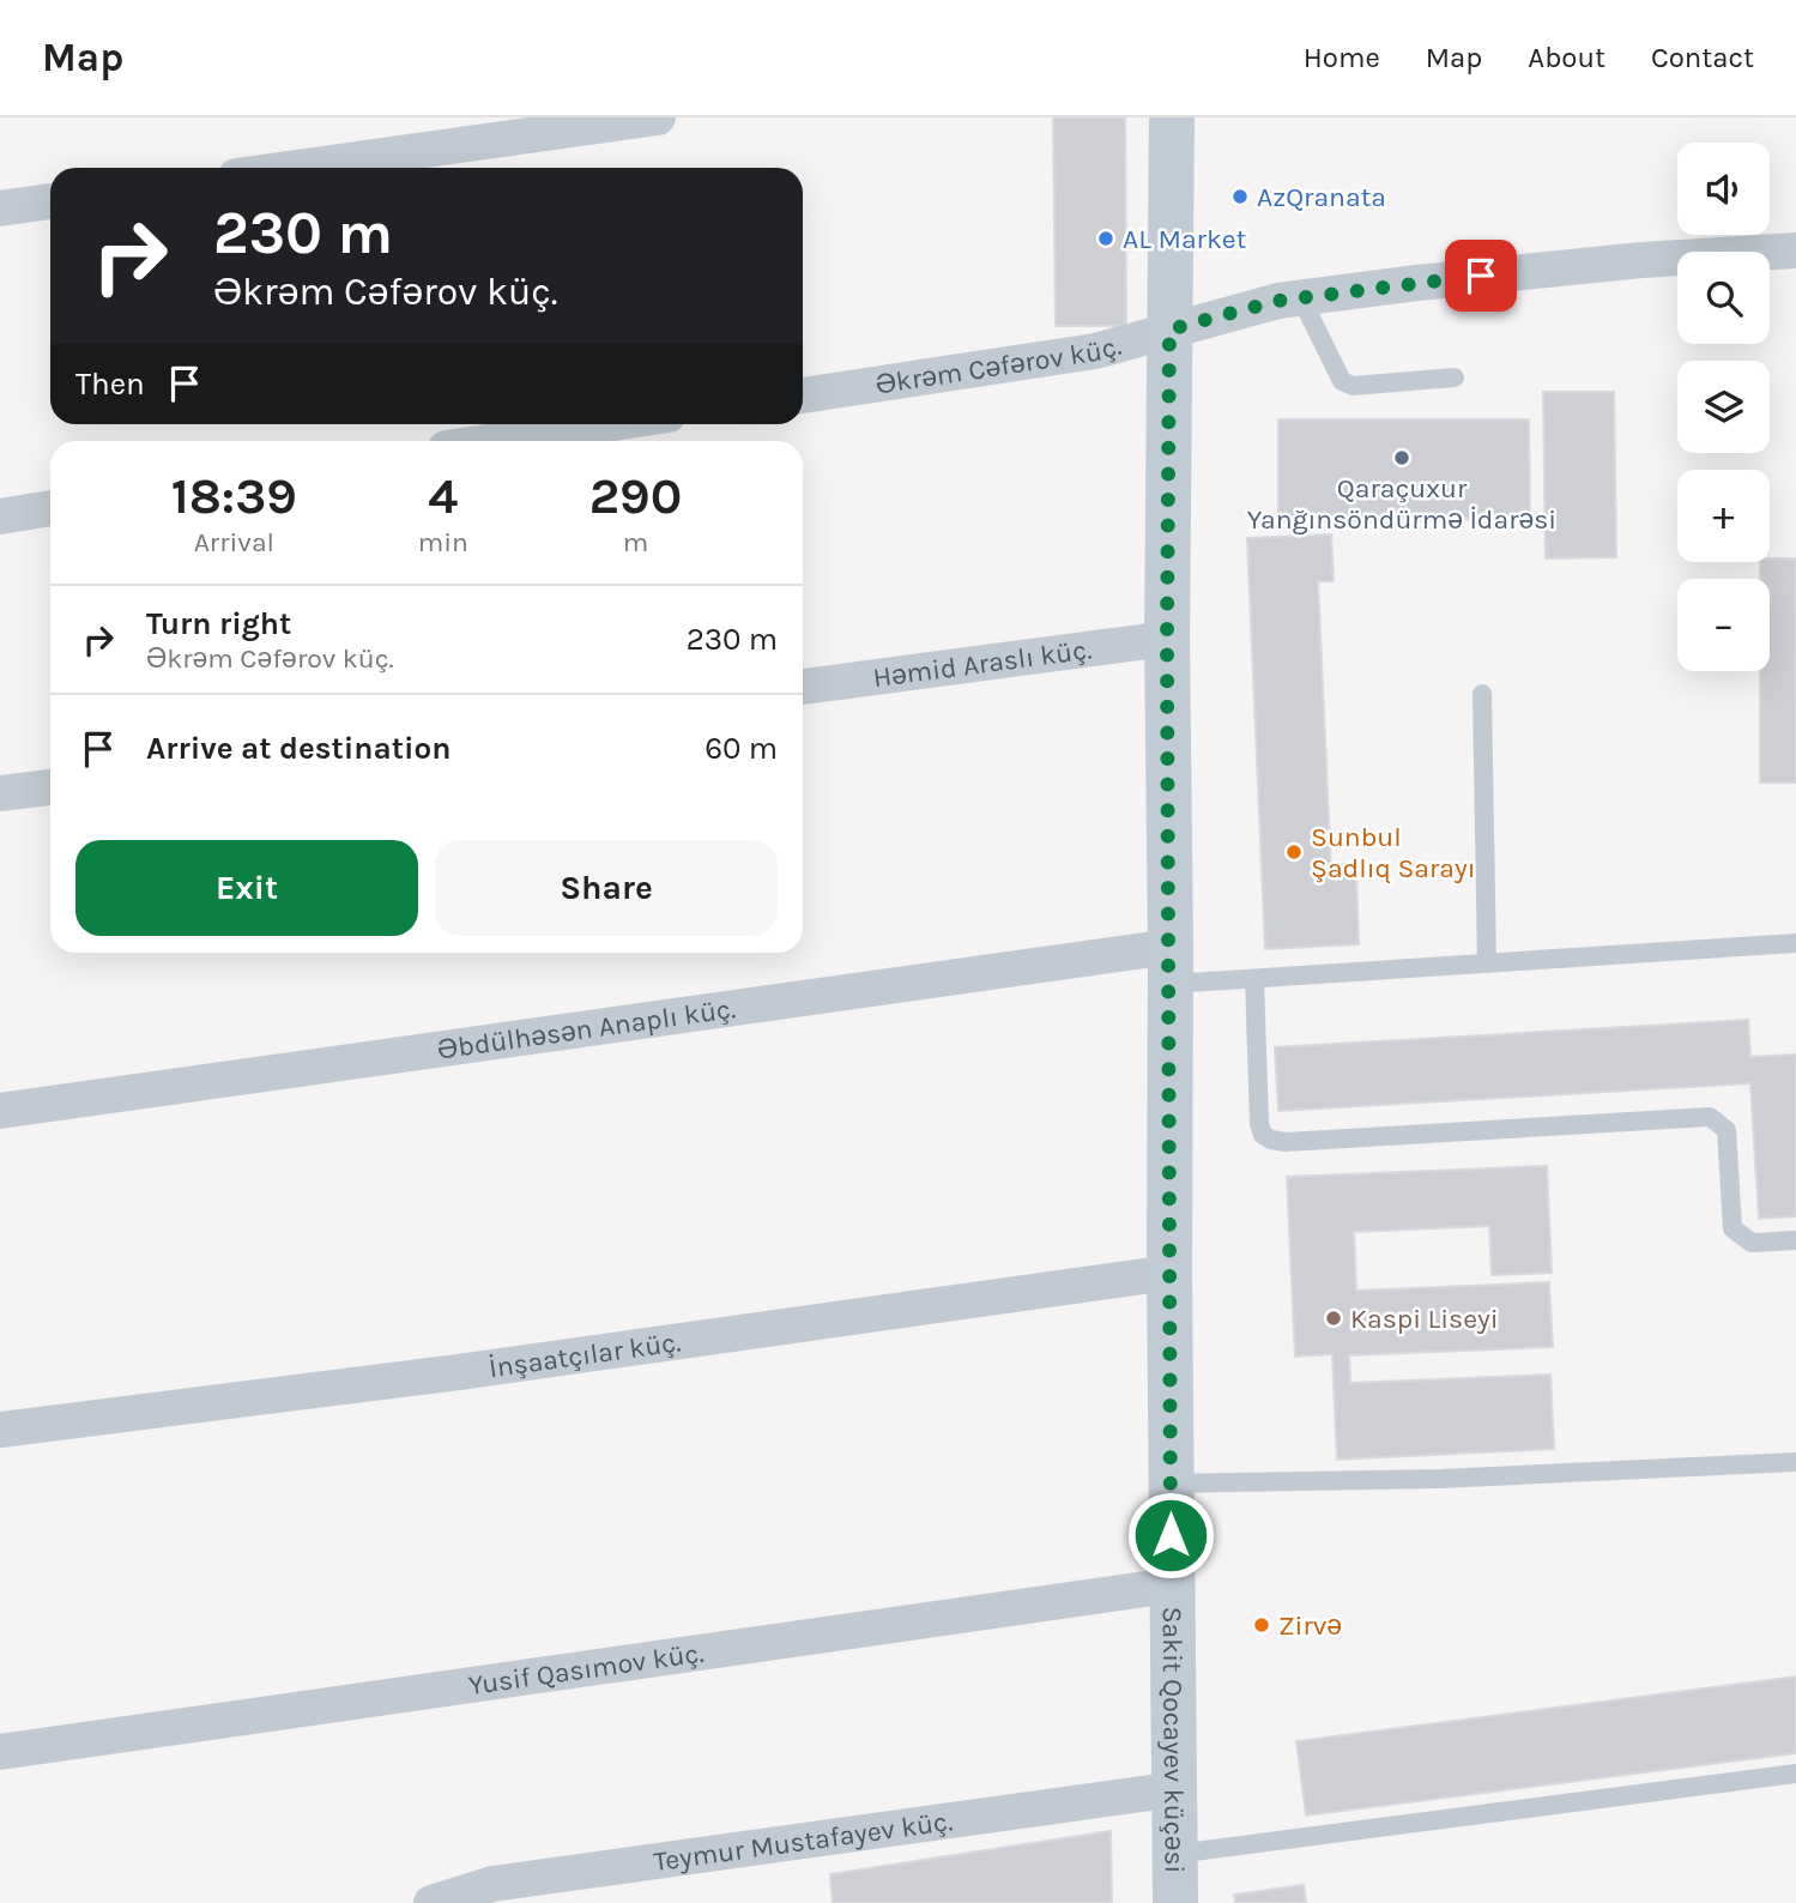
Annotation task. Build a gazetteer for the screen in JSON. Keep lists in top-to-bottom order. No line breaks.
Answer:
{"streets":{"street":["Əkrəm Cəfərov küç.","Həmid Araslı küç.","Əbdülhəsən Anaplı küç.","İnşaatçılar küç.","Yusif Qasımov küç.","Sakit Qocayev küçəsi","Teymur Mustafayev küç."]},"crossings":[["Əkrəm Cəfərov küç.","Sakit Qocayev küçəsi"],["Həmid Araslı küç.","Sakit Qocayev küçəsi"],["Əbdülhəsən Anaplı küç.","Sakit Qocayev küçəsi"],["İnşaatçılar küç.","Sakit Qocayev küçəsi"],["Yusif Qasımov küç.","Sakit Qocayev küçəsi"],["Sakit Qocayev küçəsi","Teymur Mustafayev küç."]],"places":["AzQranata","AL Market","Qaraçuxur Yanğınsöndürmə İdarəsi","Sunbul Şadlıq Sarayı","Kaspi Liseyi","Zirvə"],"page":{"header":"Map","nav":["Home","Map","About","Contact"],"map_buttons":["+","−"],"turn":["230 m","Əkrəm Cəfərov küç."],"then":"Then","eta":["18:39","Arrival","4","min","290","m"],"list":[{"name":"Turn right","note":"Əkrəm Cəfərov küç.","value":"230 m"},{"name":"Arrive at destination","value":"60 m"}],"buttons":["Exit","Share"]}}
